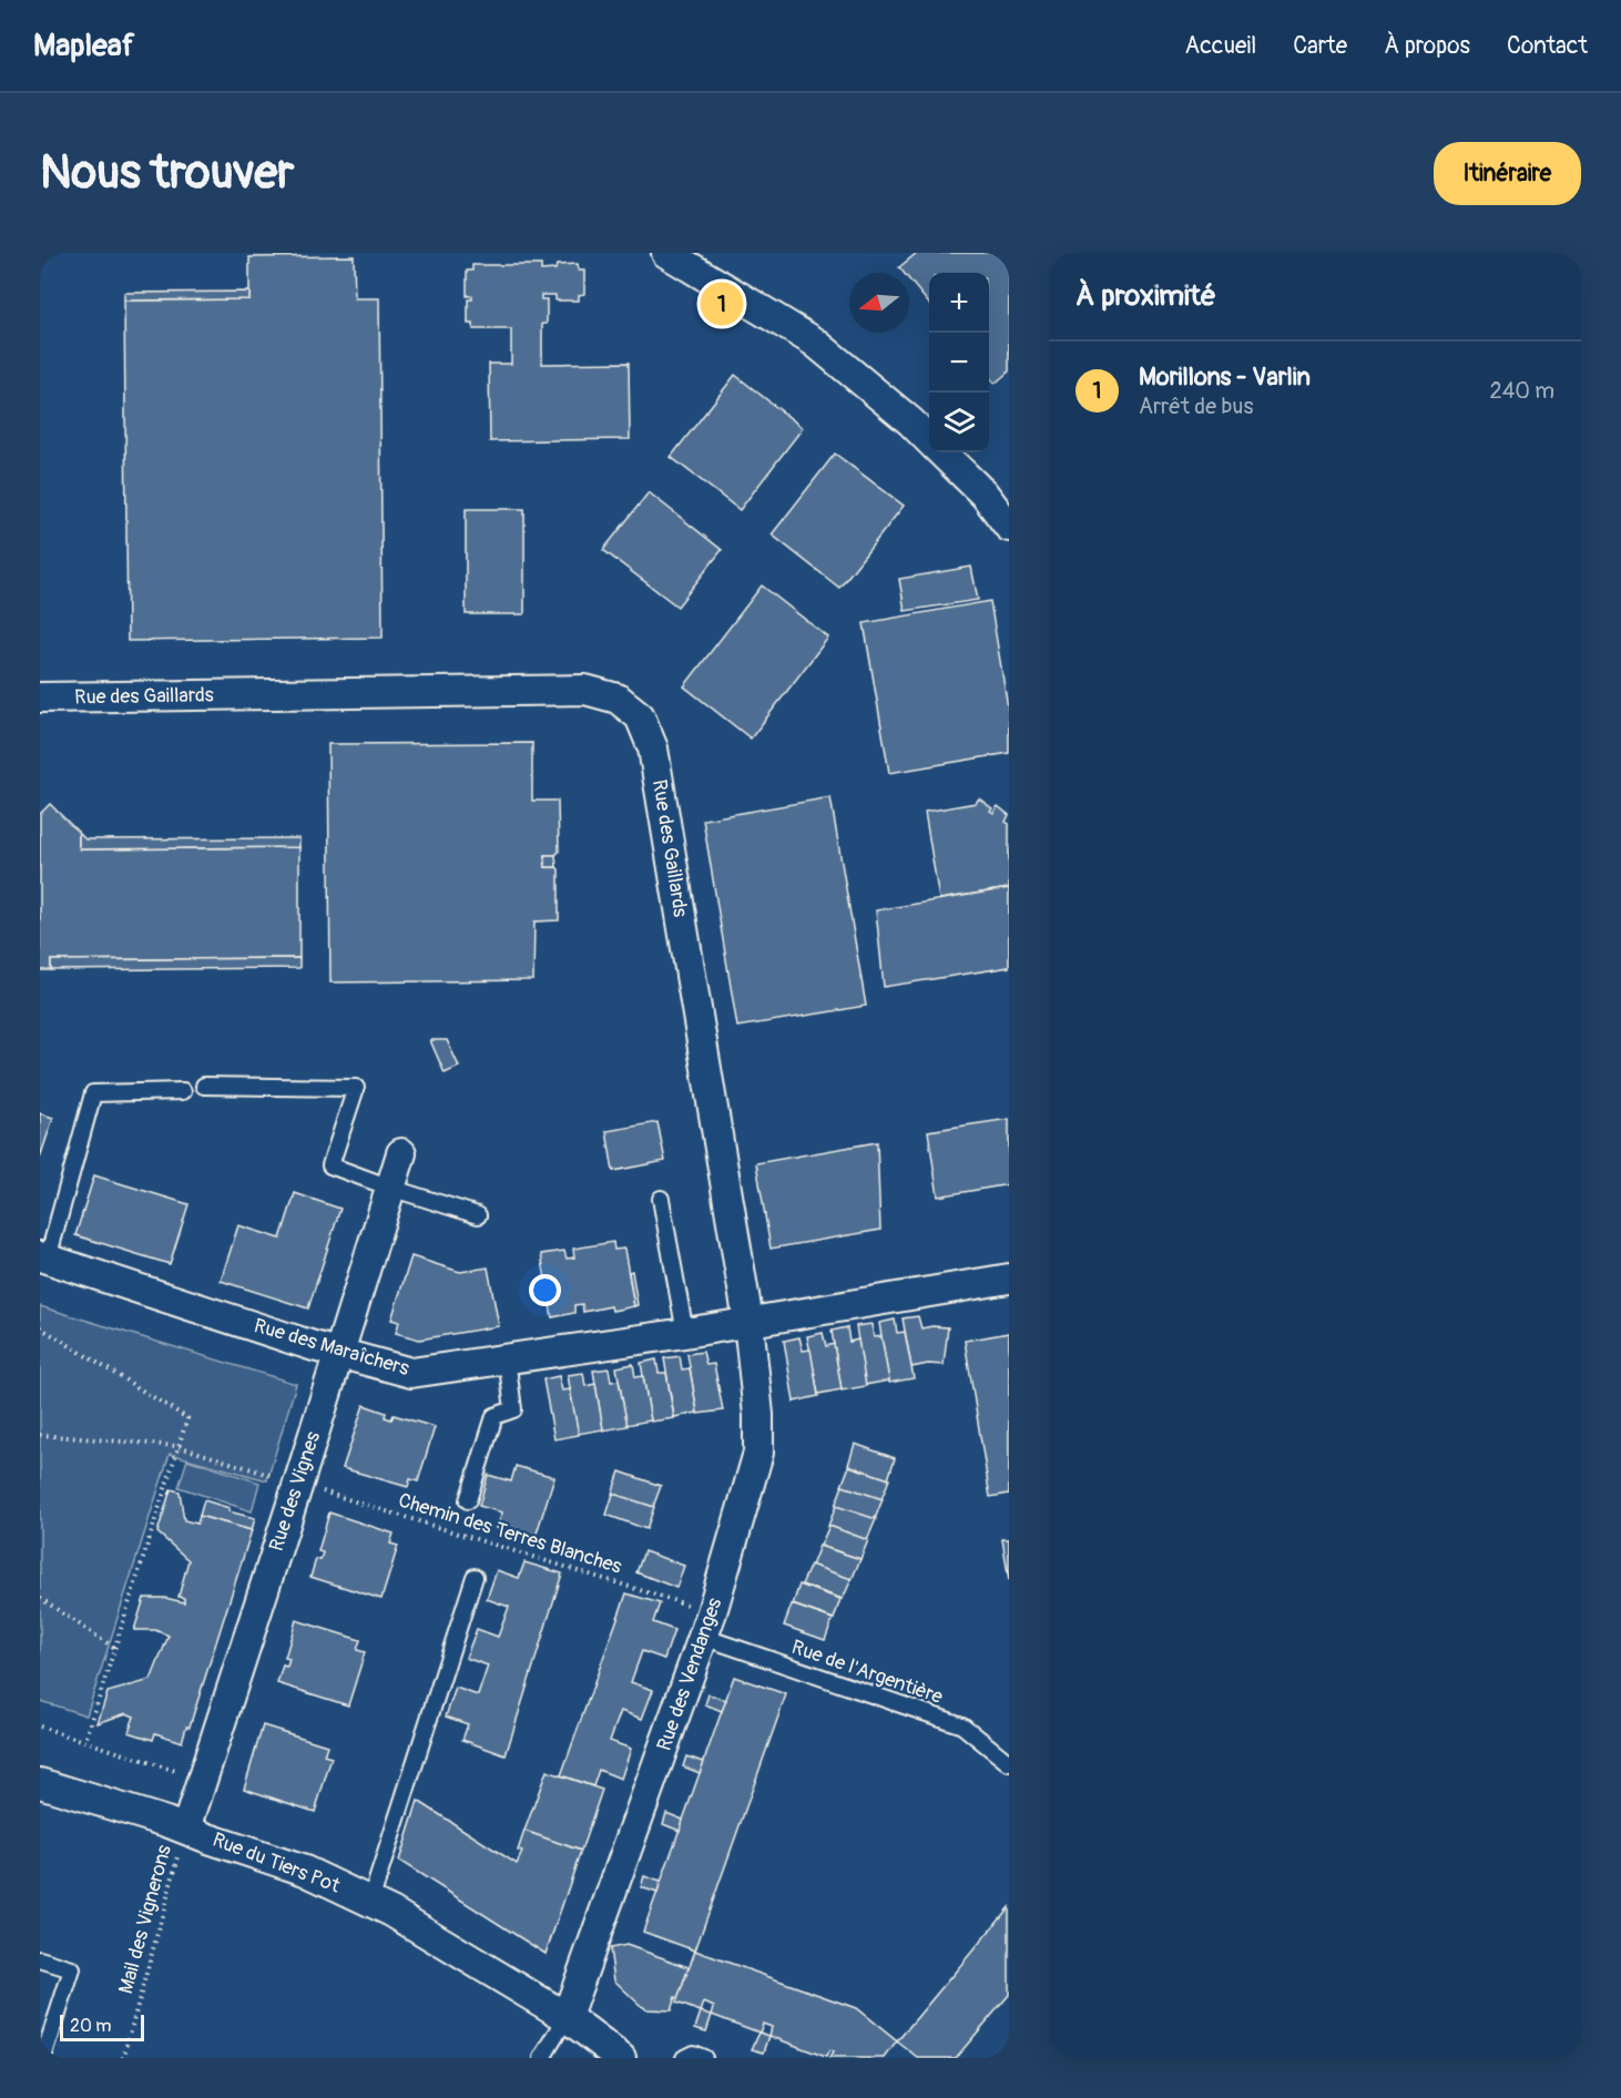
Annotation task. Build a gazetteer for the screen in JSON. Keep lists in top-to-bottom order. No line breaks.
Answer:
{"streets":{"street":["Rue des Gaillards","Rue des Maraîchers","Rue des Vignes","Rue des Vendanges","Rue du Tiers Pot"],"lane":["Rue de l'Argentière"],"path":["Chemin des Terres Blanches","Mail des Vignerons"]},"crossings":[["Rue des Gaillards","Rue des Maraîchers"],["Rue des Gaillards","Rue des Vendanges"],["Rue des Maraîchers","Rue des Vignes"],["Rue des Maraîchers","Rue des Vendanges"],["Rue des Vignes","Chemin des Terres Blanches"],["Rue des Vignes","Rue du Tiers Pot"],["Rue des Vignes","Mail des Vignerons"],["Chemin des Terres Blanches","Rue de l'Argentière"],["Chemin des Terres Blanches","Rue des Vendanges"],["Rue de l'Argentière","Rue des Vendanges"],["Rue des Vendanges","Rue du Tiers Pot"],["Rue du Tiers Pot","Mail des Vignerons"]],"scale_bar":"20 m","north":"left","page":{"header":"Mapleaf","nav":["Accueil","Carte","À propos","Contact"],"buttons":"Itinéraire","title":"Nous trouver","heading":"À proximité","map_buttons":["+","−"],"pins":"1","list":[{"mark":"1","name":"Morillons - Varlin","note":"Arrêt de bus","value":"240 m"}],"scale":"20 m"}}
